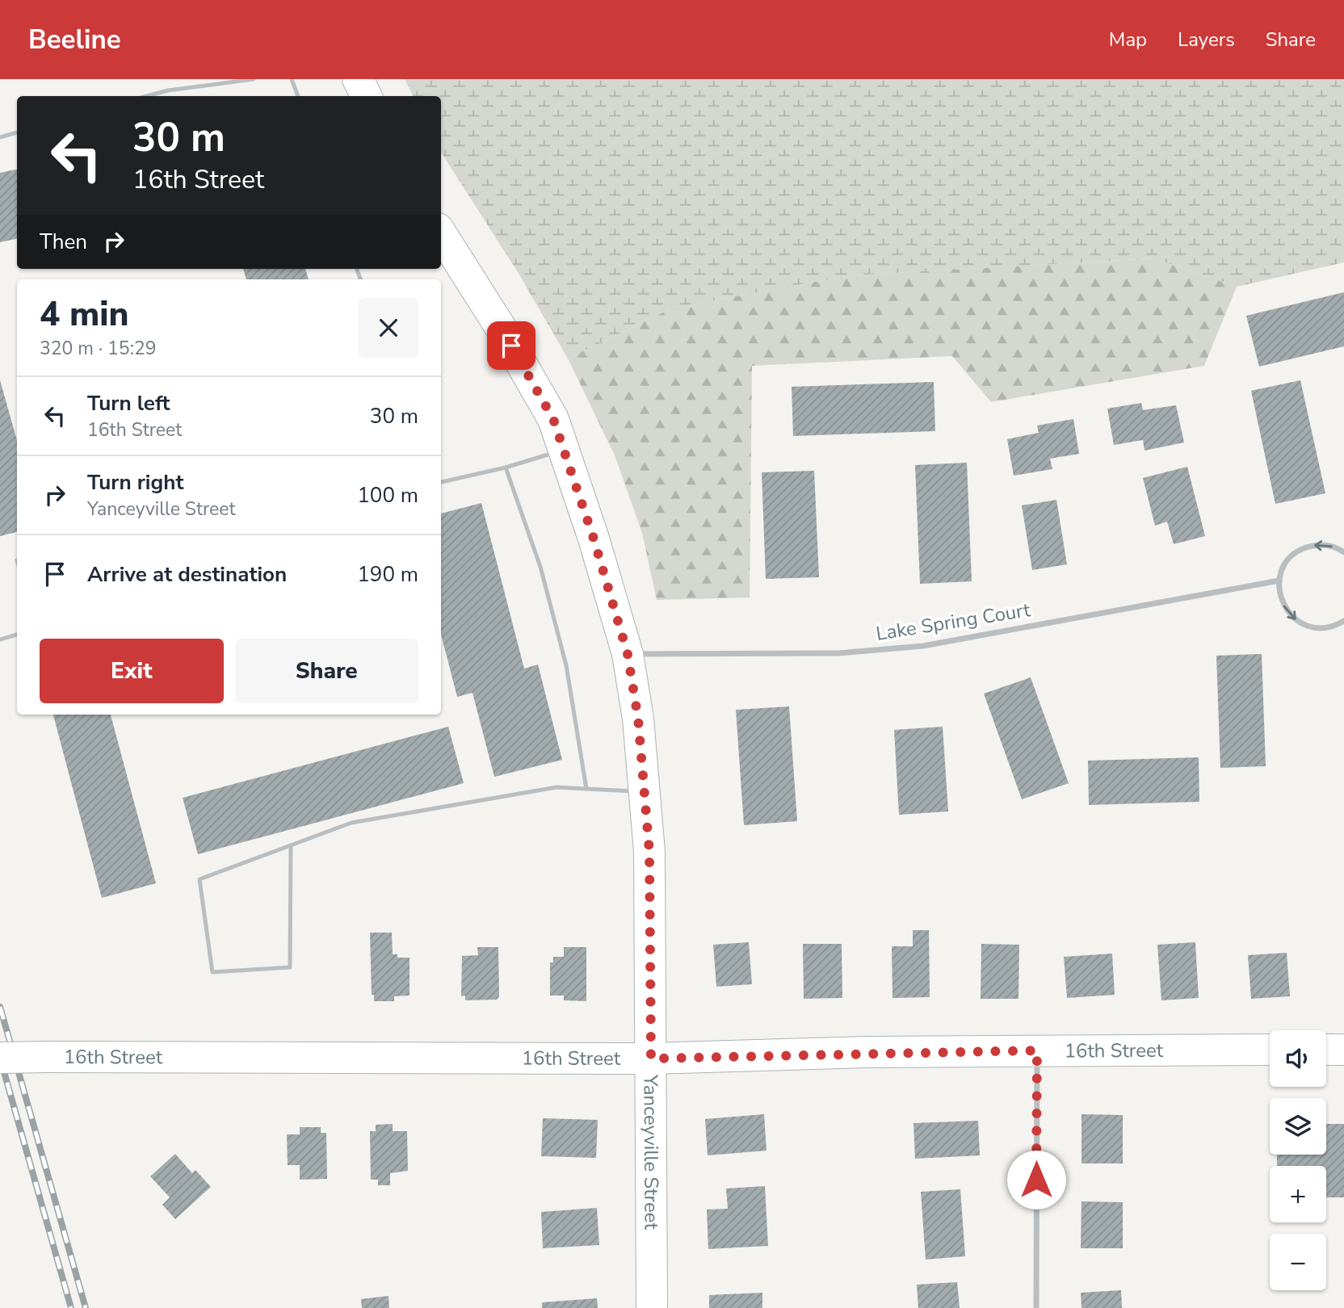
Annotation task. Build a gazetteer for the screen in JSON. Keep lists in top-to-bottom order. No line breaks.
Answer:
{"streets":{"street":["Lake Spring Court","16th Street","Yanceyville Street"]},"crossings":[["Lake Spring Court","Yanceyville Street"],["16th Street","Yanceyville Street"]],"page":{"header":"Beeline","nav":["Map","Layers","Share"],"turn":["30 m","16th Street"],"then":"Then","heading":["4 min","320 m · 15:29"],"list":[{"name":"Turn left","note":"16th Street","value":"30 m"},{"name":"Turn right","note":"Yanceyville Street","value":"100 m"},{"name":"Arrive at destination","value":"190 m"}],"buttons":["Exit","Share"],"map_buttons":["+","−"]}}
